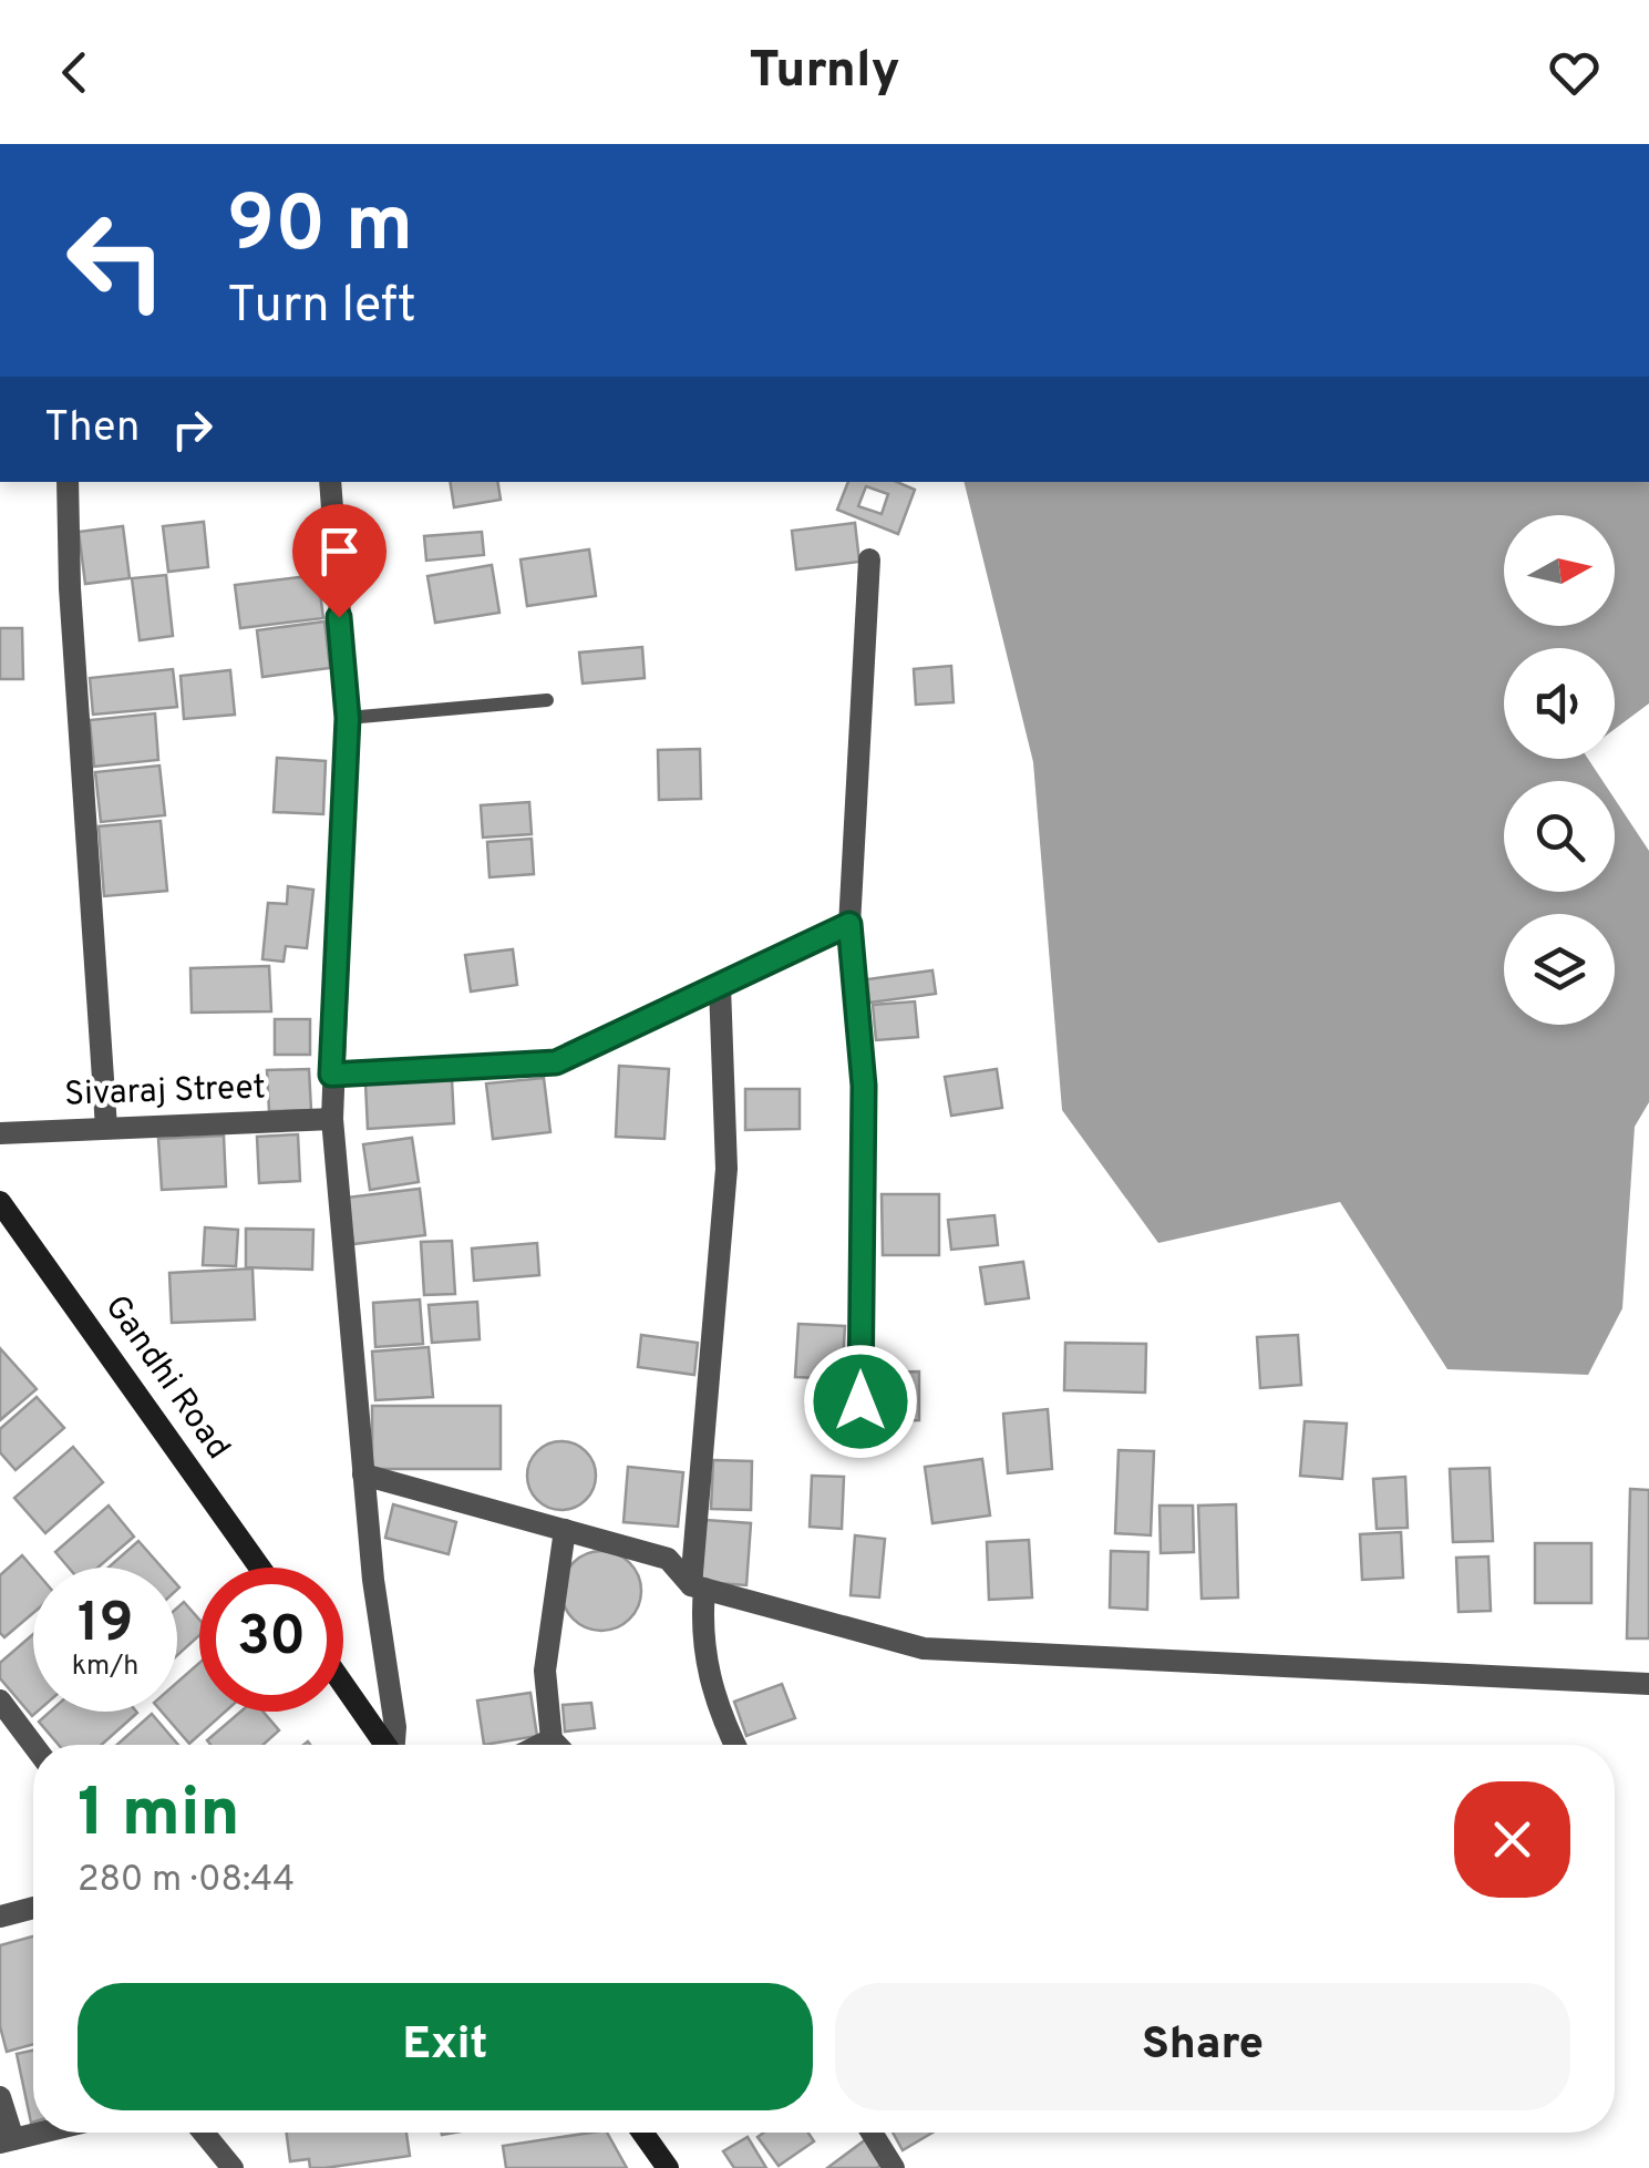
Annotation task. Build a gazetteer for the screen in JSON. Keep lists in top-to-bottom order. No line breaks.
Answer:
{"streets":{"main road":["Gandhi Road"],"street":["Sivaraj Street"]},"north":"right","page":{"header":"Turnly","turn":["90 m","Turn left"],"then":"Then","speed":"19 km/h","limit":"30","heading":["1 min","280 m · 08:44"],"buttons":["Exit","Share"]}}
